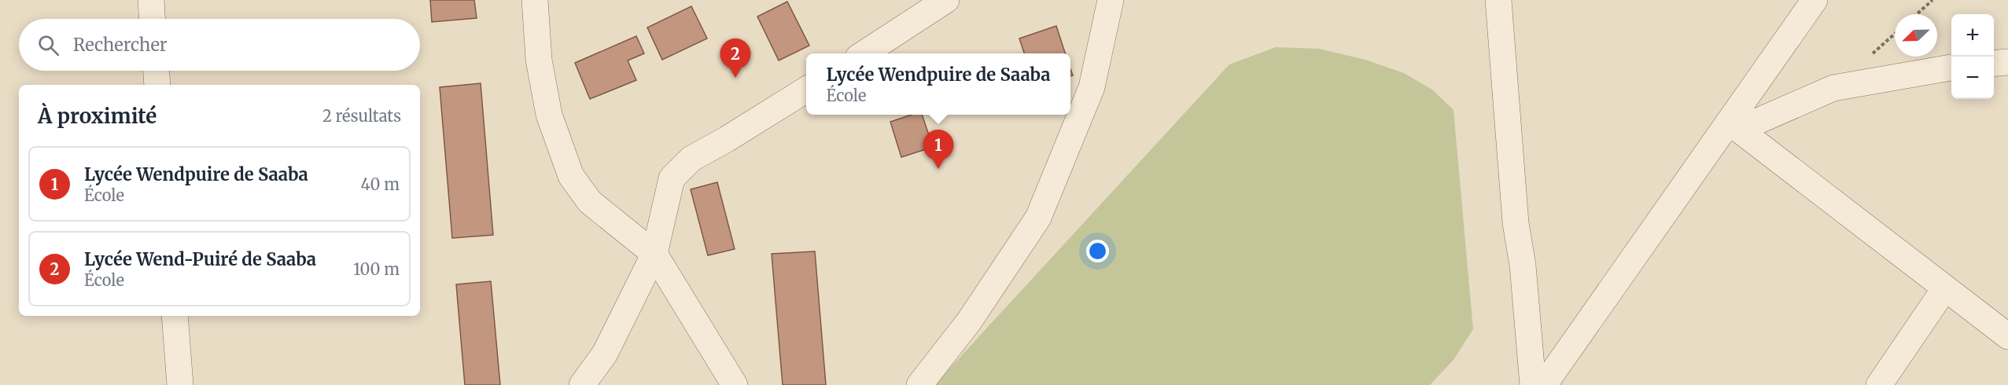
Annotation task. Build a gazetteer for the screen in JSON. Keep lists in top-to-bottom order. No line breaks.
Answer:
{"north":"bottom left","page":{"map_buttons":["+","−"],"search":"Rechercher","pins":["2","1"],"popup":["Lycée Wendpuire de Saaba","École"],"heading":["À proximité","2 résultats"],"list":[{"mark":"1","name":"Lycée Wendpuire de Saaba","note":"École","value":"40 m"},{"mark":"2","name":"Lycée Wend-Puiré de Saaba","note":"École","value":"100 m"}]}}
